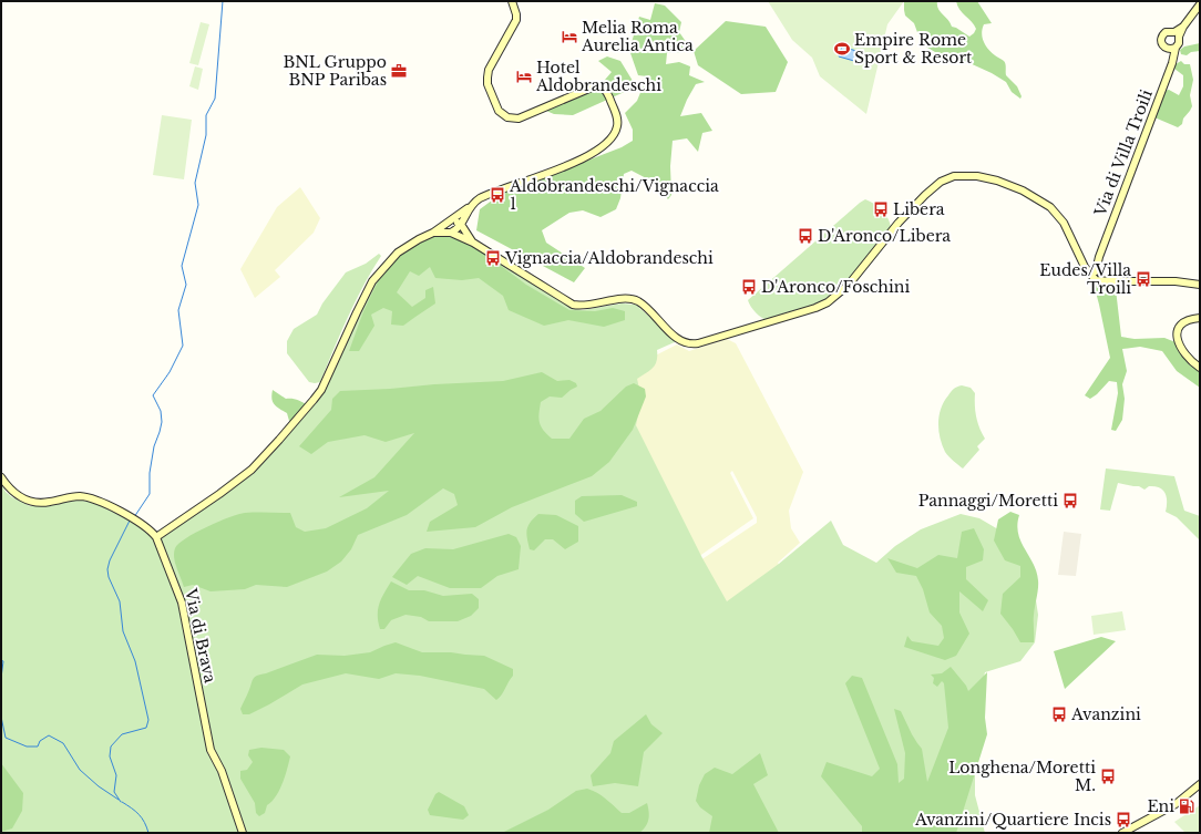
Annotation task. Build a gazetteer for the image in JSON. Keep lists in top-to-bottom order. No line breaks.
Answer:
{"streets":{"street":["Via di Villa Troili","Via di Brava"]},"places":{"hotel":["Melia Roma Aurelia Antica","Hotel Aldobrandeschi"],"sports":["Empire Rome Sport & Resort"],"office":["BNL Gruppo BNP Paribas"],"bus stop":["Aldobrandeschi/Vignaccia 1","Libera","D'Aronco/Libera","Vignaccia/Aldobrandeschi","Eudes/Villa Troili","D'Aronco/Foschini","Pannaggi/Moretti","Avanzini","Longhena/Moretti M.","Avanzini/Quartiere Incis"],"fuel station":["Eni"]}}
